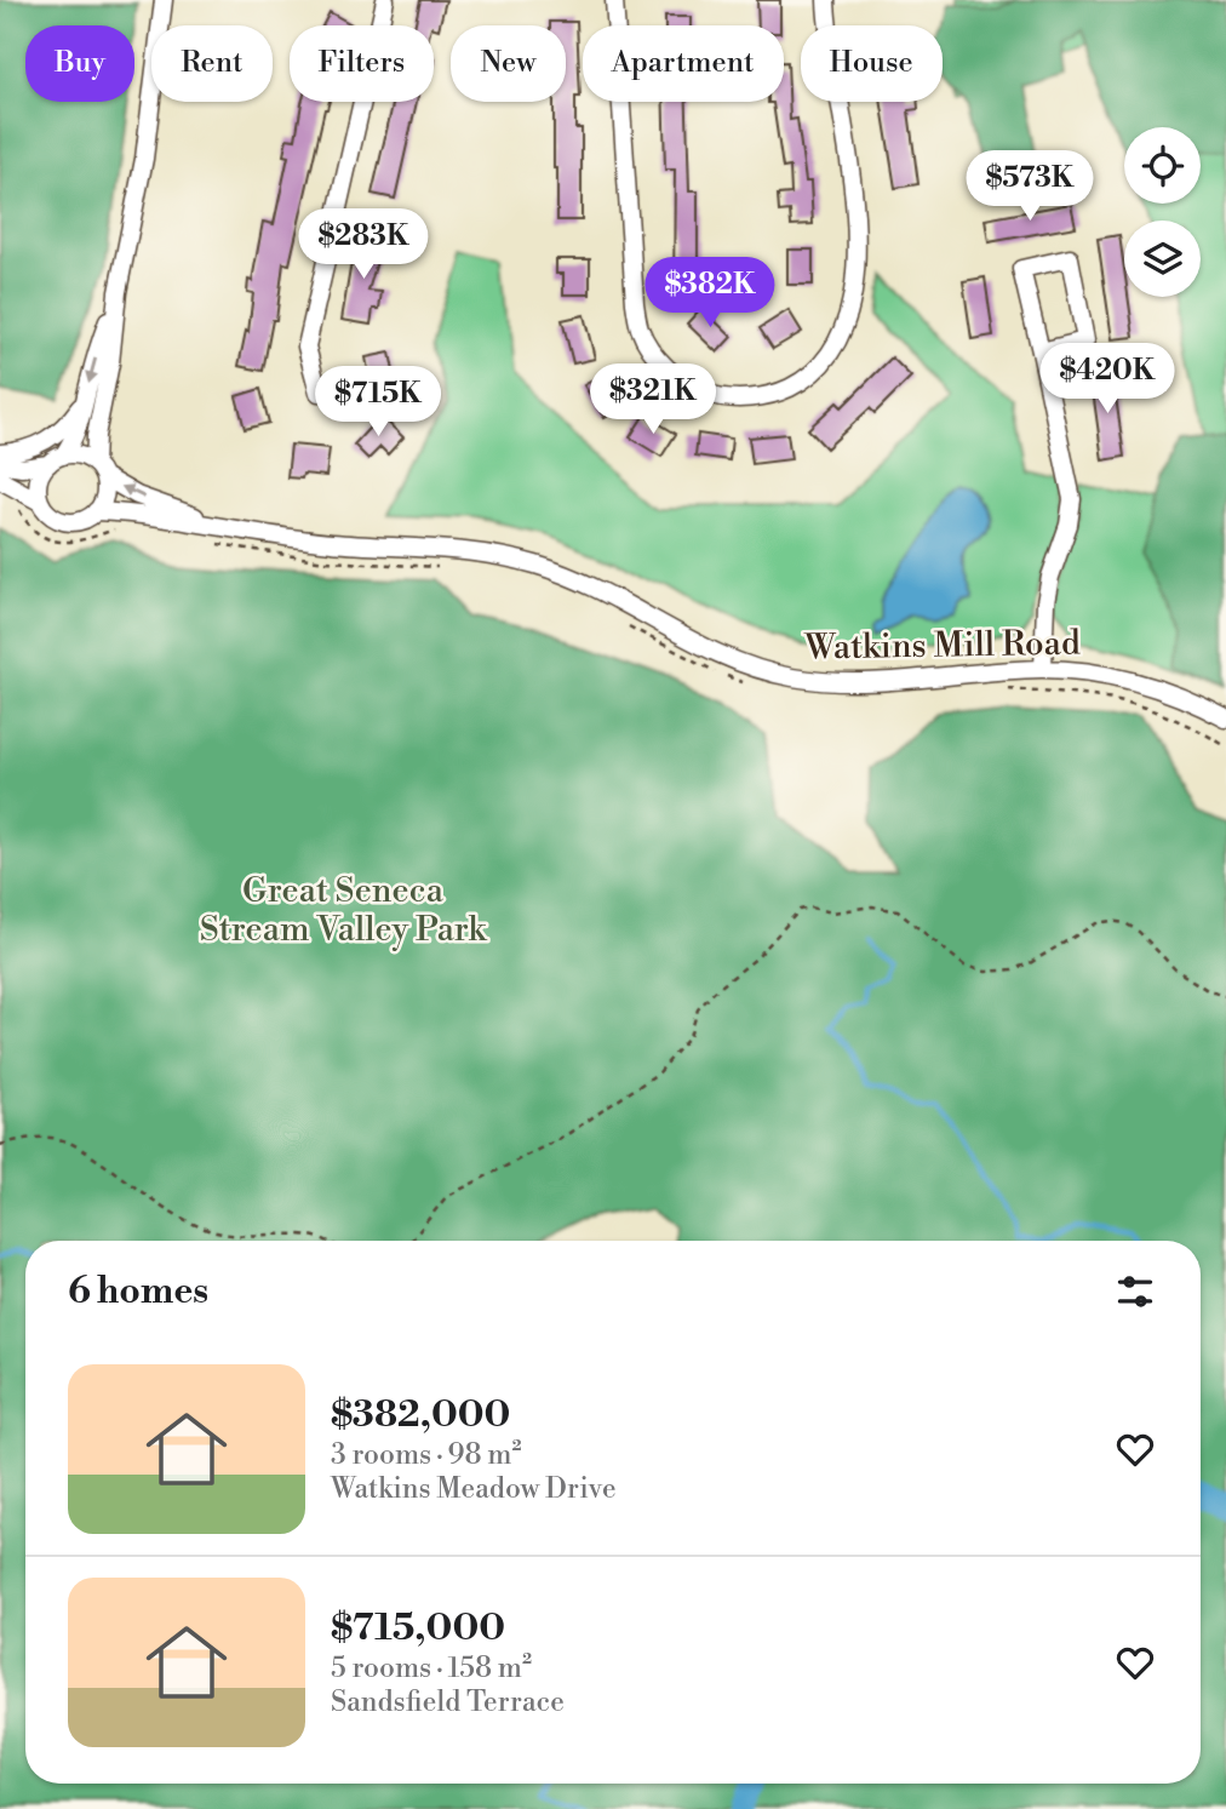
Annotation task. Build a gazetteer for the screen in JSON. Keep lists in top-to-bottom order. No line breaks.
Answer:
{"streets":{"street":["Watkins Mill Road"]},"parks":["Great Seneca Stream Valley Park"],"page":{"chip":["Buy","Rent","Filters","New","Apartment","House"],"price":["$573K","$283K","$382K","$420K","$321K","$715K"],"heading":"6 homes","list":[{"name":"$382,000","note":"3 rooms · 98 m² · Watkins Meadow Drive"},{"name":"$715,000","note":"5 rooms · 158 m² · Sandsfield Terrace"}]}}
